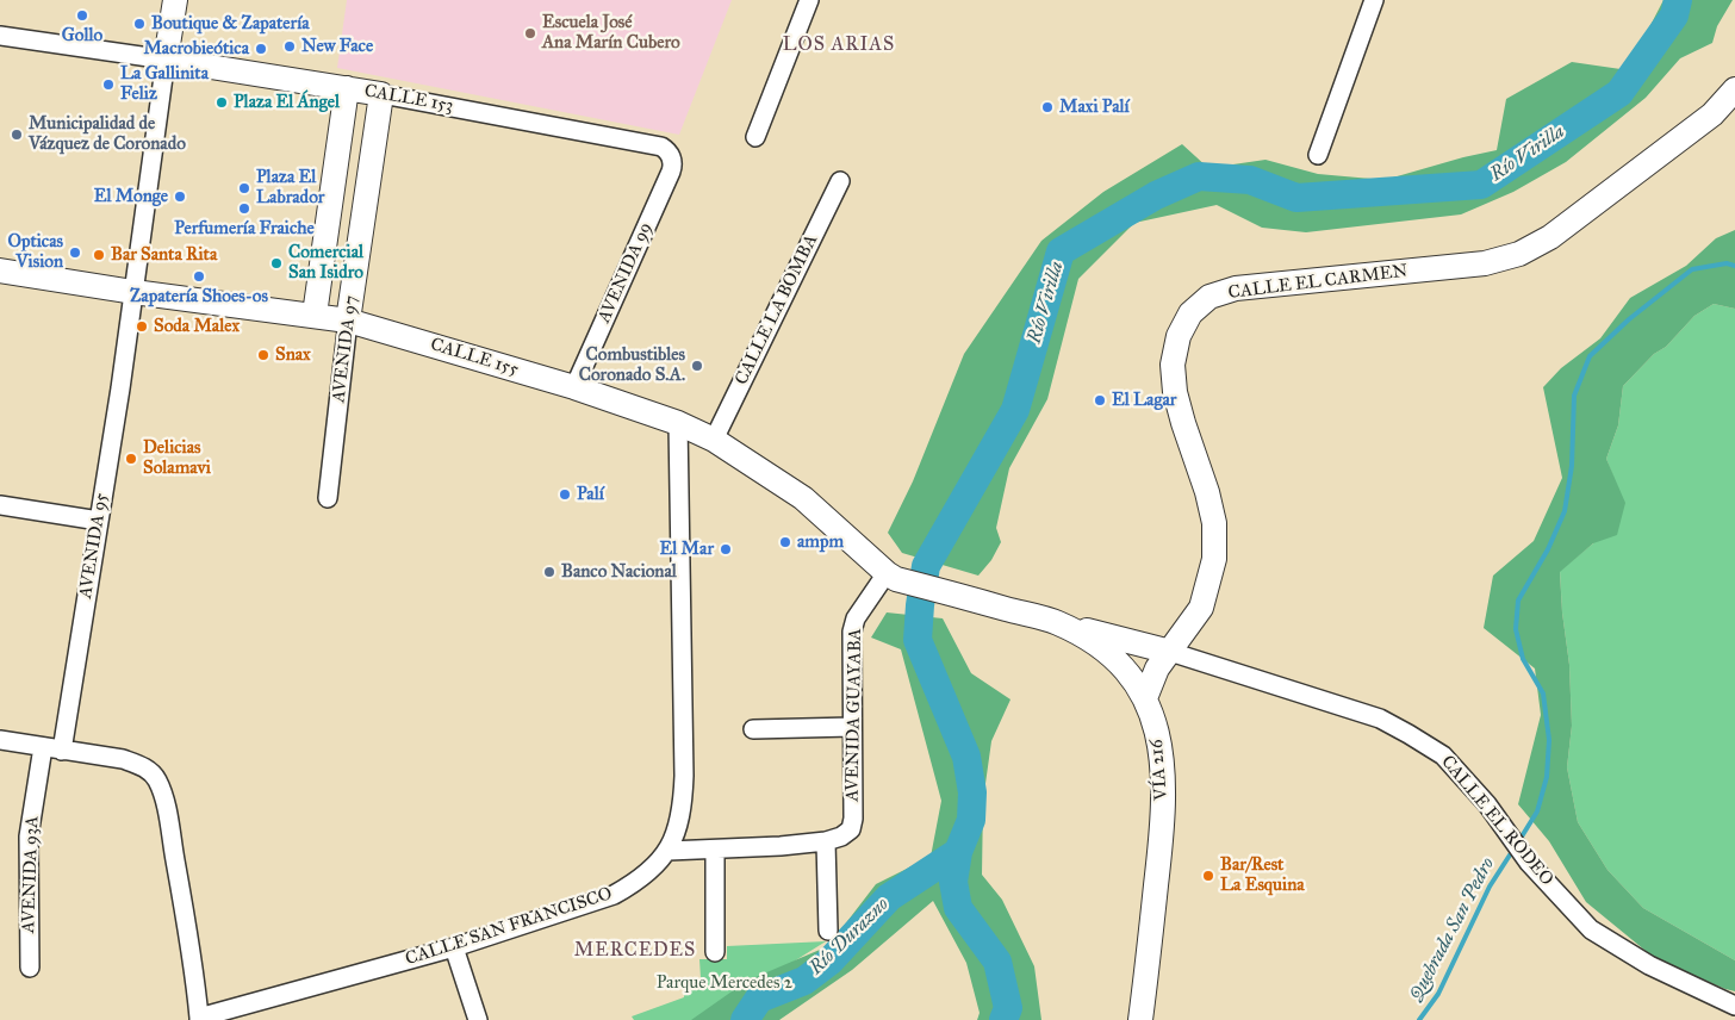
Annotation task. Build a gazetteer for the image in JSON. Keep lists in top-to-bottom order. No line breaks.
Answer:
{"streets":{"main road":["CALLE 153","CALLE EL CARMEN","AVENIDA 97","CALLE 155","AVENIDA 95","VÍA 216"],"street":["AVENIDA 99","CALLE LA BOMBA","AVENIDA GUAYABA","CALLE EL RODEO","AVENIDA 93A","CALLE SAN FRANCISCO"]},"crossings":[["CALLE 153","AVENIDA 99"],["CALLE 153","AVENIDA 97"],["CALLE 153","AVENIDA 95"],["AVENIDA 99","CALLE 155"],["CALLE EL CARMEN","VÍA 216"],["CALLE EL CARMEN","CALLE EL RODEO"],["CALLE LA BOMBA","CALLE 155"],["AVENIDA 97","CALLE 155"],["CALLE 155","AVENIDA 95"],["CALLE 155","AVENIDA GUAYABA"],["CALLE 155","VÍA 216"],["CALLE 155","CALLE SAN FRANCISCO"],["AVENIDA GUAYABA","VÍA 216"]],"districts":["LOS ARIAS","MERCEDES"],"water":["Río Virilla","Quebrada San Pedro","Río Durazno"],"parks":["Parque Mercedes 2"],"places":["Gollo","Boutique & Zapatería","Escuela José Ana Marín Cubero","New Face","Macrobieótica","La Gallinita Feliz","Plaza El Ángel","Maxi Palí","Municipalidad de Vázquez de Coronado","Plaza El Labrador","El Monge","Perfumería Fraiche","Opticas Vision","Bar Santa Rita","Comercial San Isidro","Zapatería Shoes-os","Soda Malex","Snax","Combustibles Coronado S.A.","El Lagar","Delicias Solamavi","Palí","ampm","El Mar","Banco Nacional","Bar/Rest La Esquina"]}
